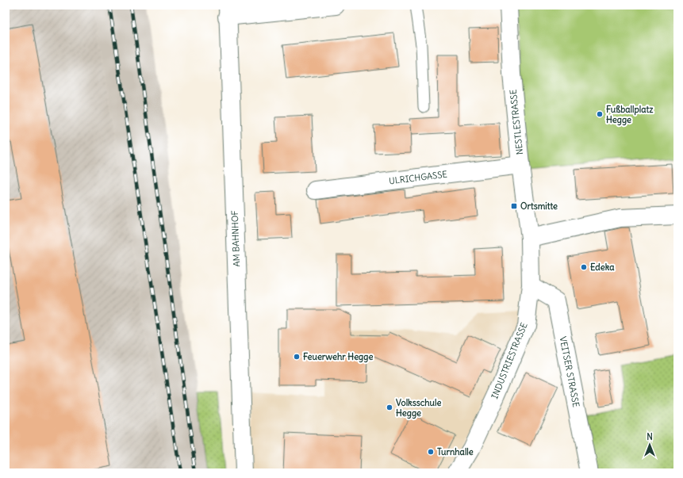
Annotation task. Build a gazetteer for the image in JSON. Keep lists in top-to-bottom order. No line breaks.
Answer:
{"streets":{"street":["NESTLESTRASSE","ULRICHGASSE","AM BAHNHOF","INDUSTRIESTRASSE","VEITSER STRASSE"]},"crossings":[["NESTLESTRASSE","ULRICHGASSE"],["NESTLESTRASSE","INDUSTRIESTRASSE"],["INDUSTRIESTRASSE","VEITSER STRASSE"]],"places":{"other":["Fußballplatz Hegge","Edeka","Feuerwehr Hegge","Volksschule Hegge","Turnhalle"],"transit":["Ortsmitte"]},"north":"top"}
